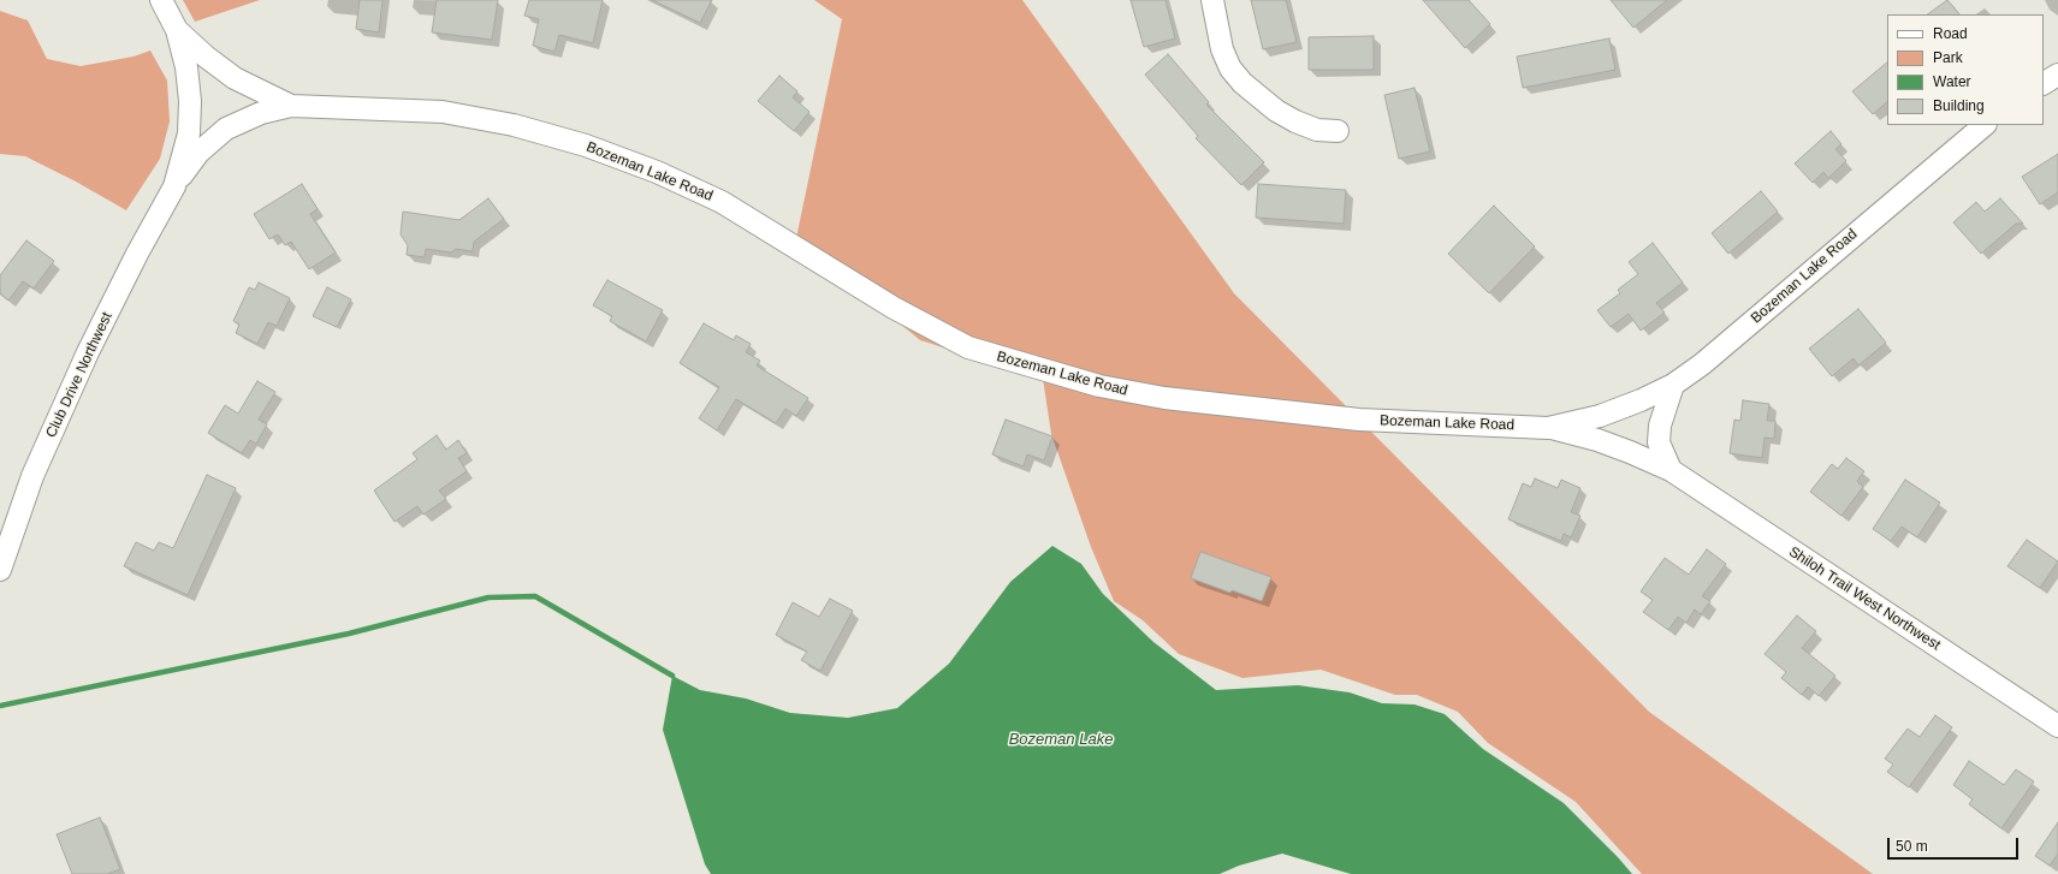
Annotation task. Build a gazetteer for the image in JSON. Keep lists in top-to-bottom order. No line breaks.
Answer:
{"streets":{"street":["Bozeman Lake Road","Club Drive Northwest","Shiloh Trail West Northwest"]},"crossings":[["Bozeman Lake Road","Club Drive Northwest"],["Bozeman Lake Road","Shiloh Trail West Northwest"]],"water":["Bozeman Lake"],"legend":["Road","Park","Water","Building"],"scale_bar":"50 m"}
